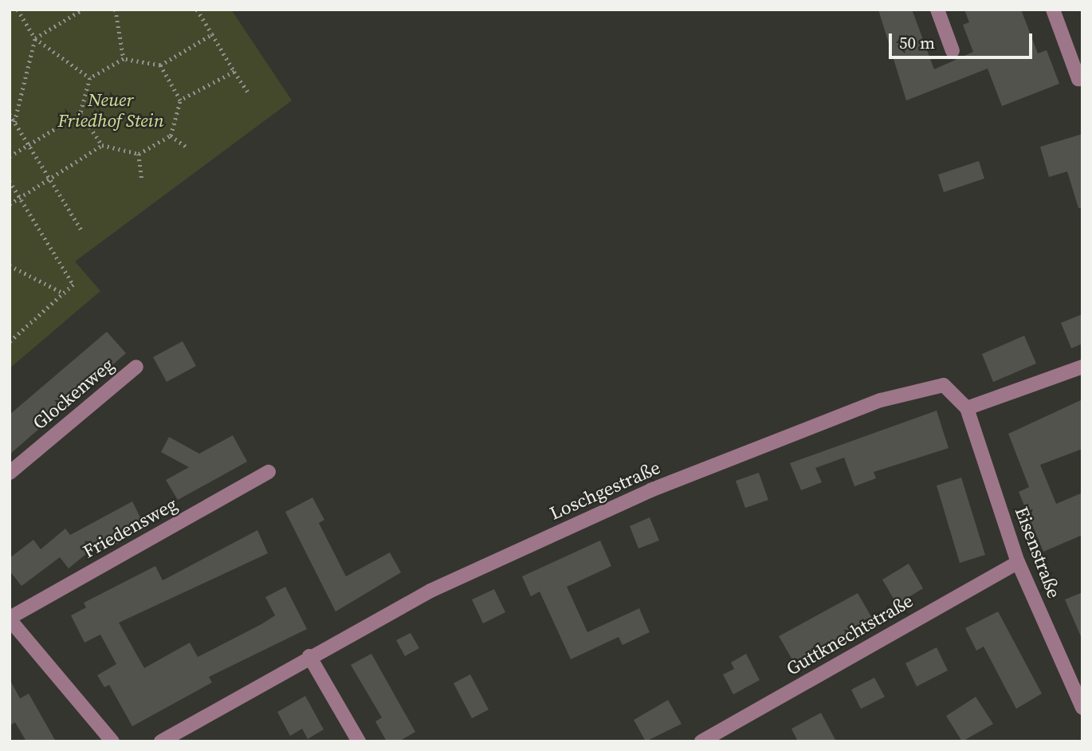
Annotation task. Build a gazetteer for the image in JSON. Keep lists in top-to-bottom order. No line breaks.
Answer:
{"streets":{"street":["Glockenweg","Loschgestraße","Friedensweg","Eisenstraße","Guttknechtstraße"]},"crossings":[["Loschgestraße","Eisenstraße"],["Eisenstraße","Guttknechtstraße"]],"parks":["Neuer Friedhof Stein"],"scale_bar":"50 m"}
